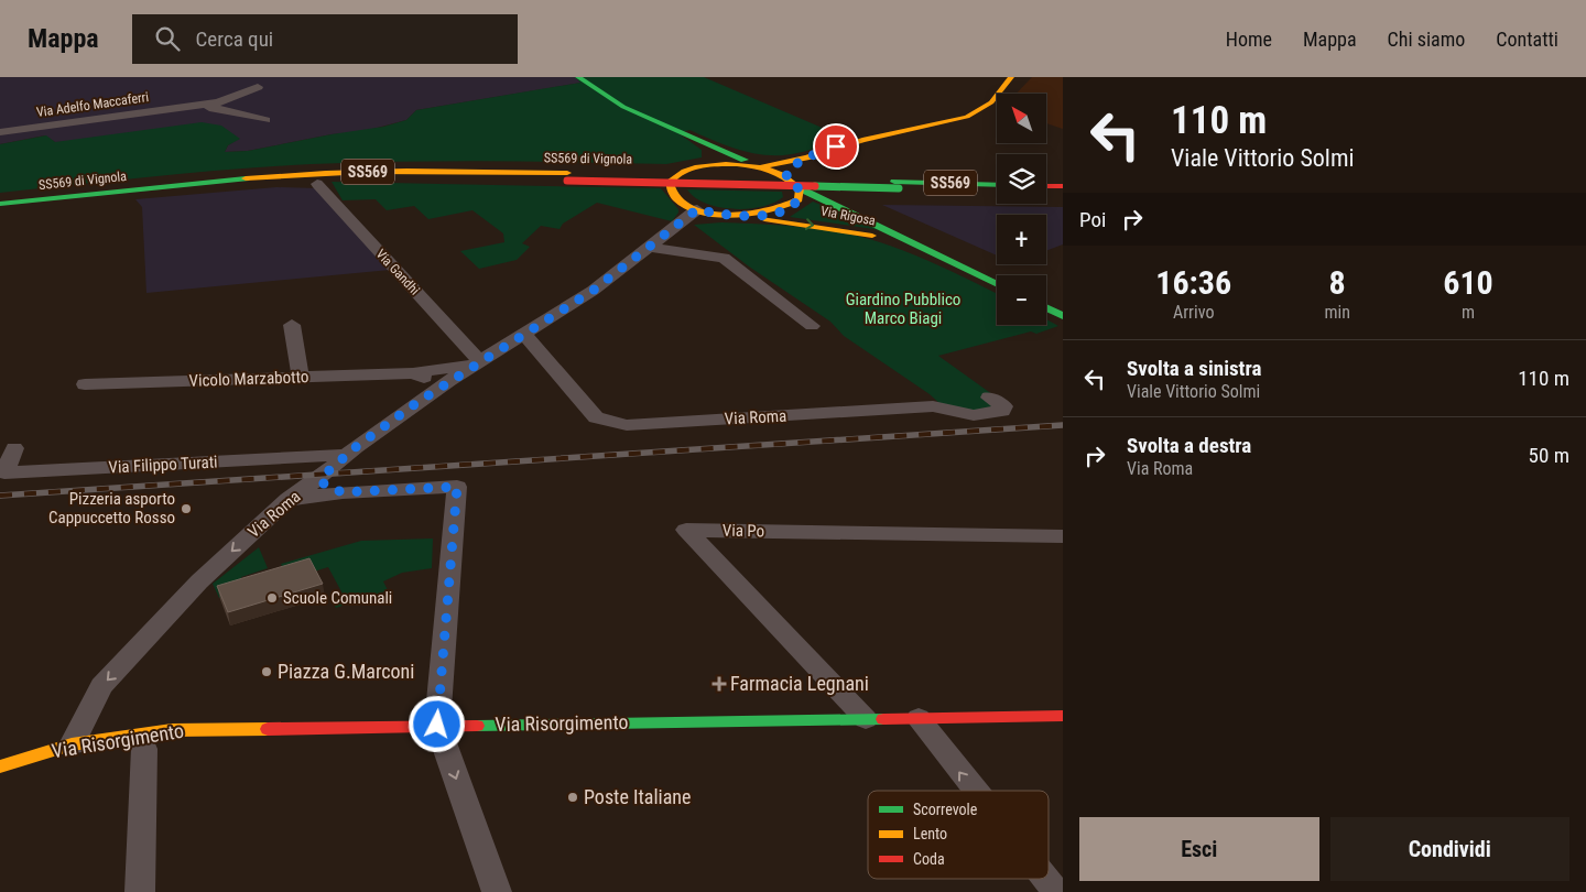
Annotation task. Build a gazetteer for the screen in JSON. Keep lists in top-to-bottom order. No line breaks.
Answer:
{"streets":{"main road":["SS569 di Vignola","SS569","Via Rigosa","Via Risorgimento"],"street":["Via Adelfo Maccaferri","Via Gandhi","Vicolo Marzabotto","Via Roma","Via Filippo Turati","Via Po"]},"crossings":[["Via Gandhi","Vicolo Marzabotto"],["Via Gandhi","Via Roma"],["Vicolo Marzabotto","Via Roma"],["Via Roma","Via Filippo Turati"],["Via Roma","Via Risorgimento"],["Via Po","Via Risorgimento"]],"parks":["Giardino Pubblico Marco Biagi"],"places":{"other":["Pizzeria asporto Cappuccetto Rosso","Scuole Comunali","Piazza G.Marconi","Poste Italiane"],"health":["Farmacia Legnani"]},"legend":["Scorrevole","Lento","Coda"],"north":"top left","page":{"header":"Mappa","search":"Cerca qui","nav":["Home","Mappa","Chi siamo","Contatti"],"turn":["110 m","Viale Vittorio Solmi"],"map_buttons":["+","−"],"then":"Poi","eta":["16:36","Arrivo","8","min","610","m"],"list":[{"name":"Svolta a sinistra","note":"Viale Vittorio Solmi","value":"110 m"},{"name":"Svolta a destra","note":"Via Roma","value":"50 m"}],"buttons":["Esci","Condividi"]}}
